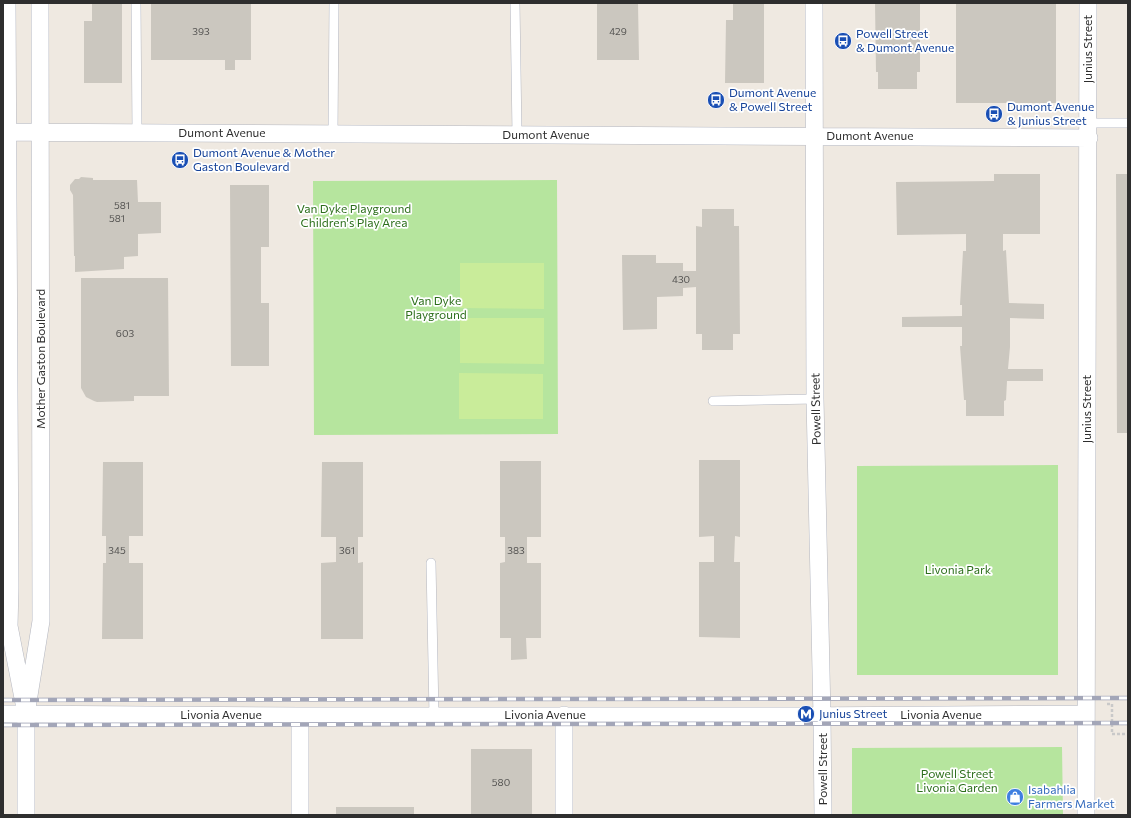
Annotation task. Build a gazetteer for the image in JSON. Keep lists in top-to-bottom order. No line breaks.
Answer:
{"streets":{"street":["Junius Street","Dumont Avenue","Mother Gaston Boulevard","Powell Street","Livonia Avenue"]},"crossings":[["Junius Street","Dumont Avenue"],["Junius Street","Livonia Avenue"],["Dumont Avenue","Mother Gaston Boulevard"],["Dumont Avenue","Powell Street"],["Mother Gaston Boulevard","Livonia Avenue"],["Powell Street","Livonia Avenue"]],"parks":["Van Dyke Playground Children's Play Area","Van Dyke Playground","Livonia Park","Powell Street Livonia Garden"],"places":{"bus stop":["Powell Street & Dumont Avenue","Dumont Avenue & Powell Street","Dumont Avenue & Junius Street","Dumont Avenue & Mother Gaston Boulevard"],"metro station":["Junius Street"],"shop":["Isabahlia Farmers Market"]},"house_numbers":["393","429","581","581","430","603","345","361","383","580"]}
